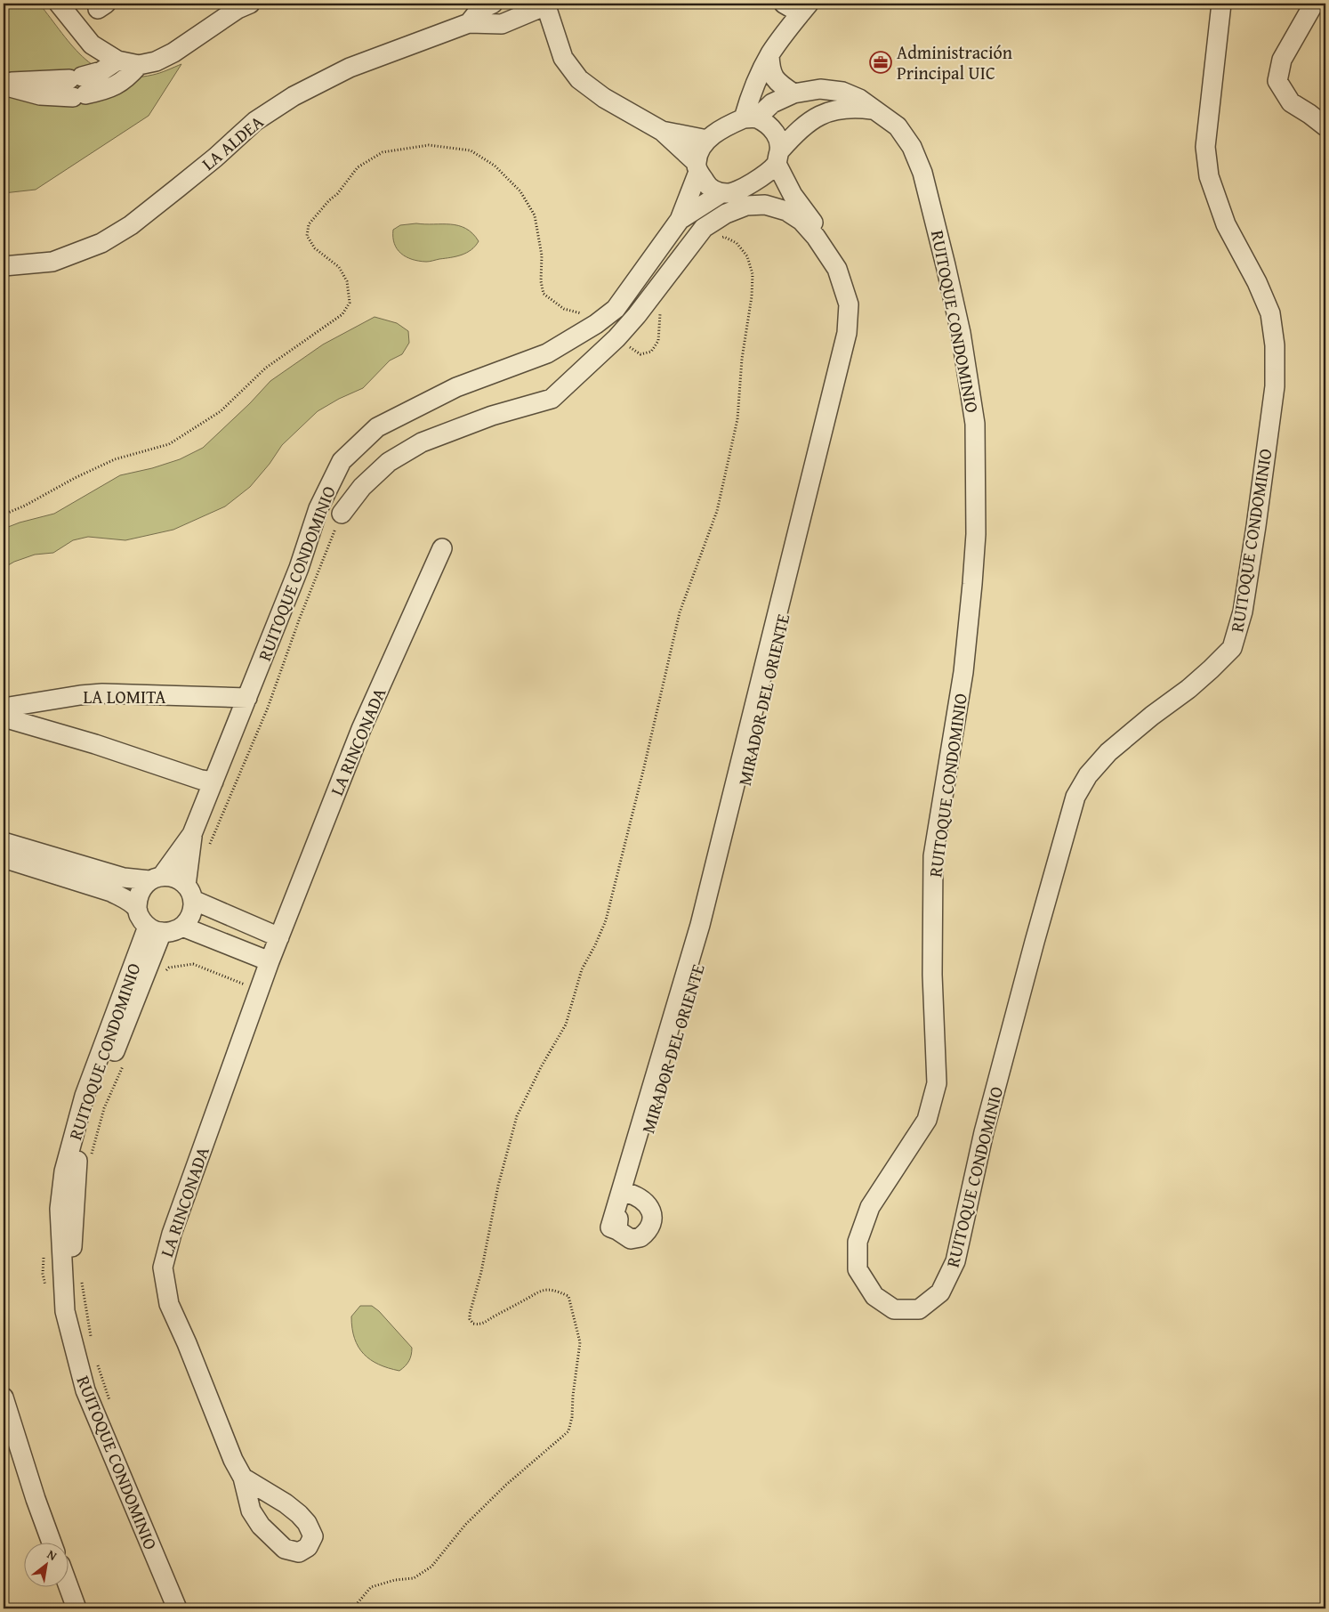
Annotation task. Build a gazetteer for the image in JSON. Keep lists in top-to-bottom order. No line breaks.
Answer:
{"streets":{"street":["LA ALDEA","RUITOQUE CONDOMINIO","LA LOMITA","MIRADOR DEL ORIENTE","LA RINCONADA"]},"crossings":[["RUITOQUE CONDOMINIO","LA LOMITA"],["RUITOQUE CONDOMINIO","MIRADOR DEL ORIENTE"]],"places":{"office":["Administración Principal UIC"]},"north":"top right"}
